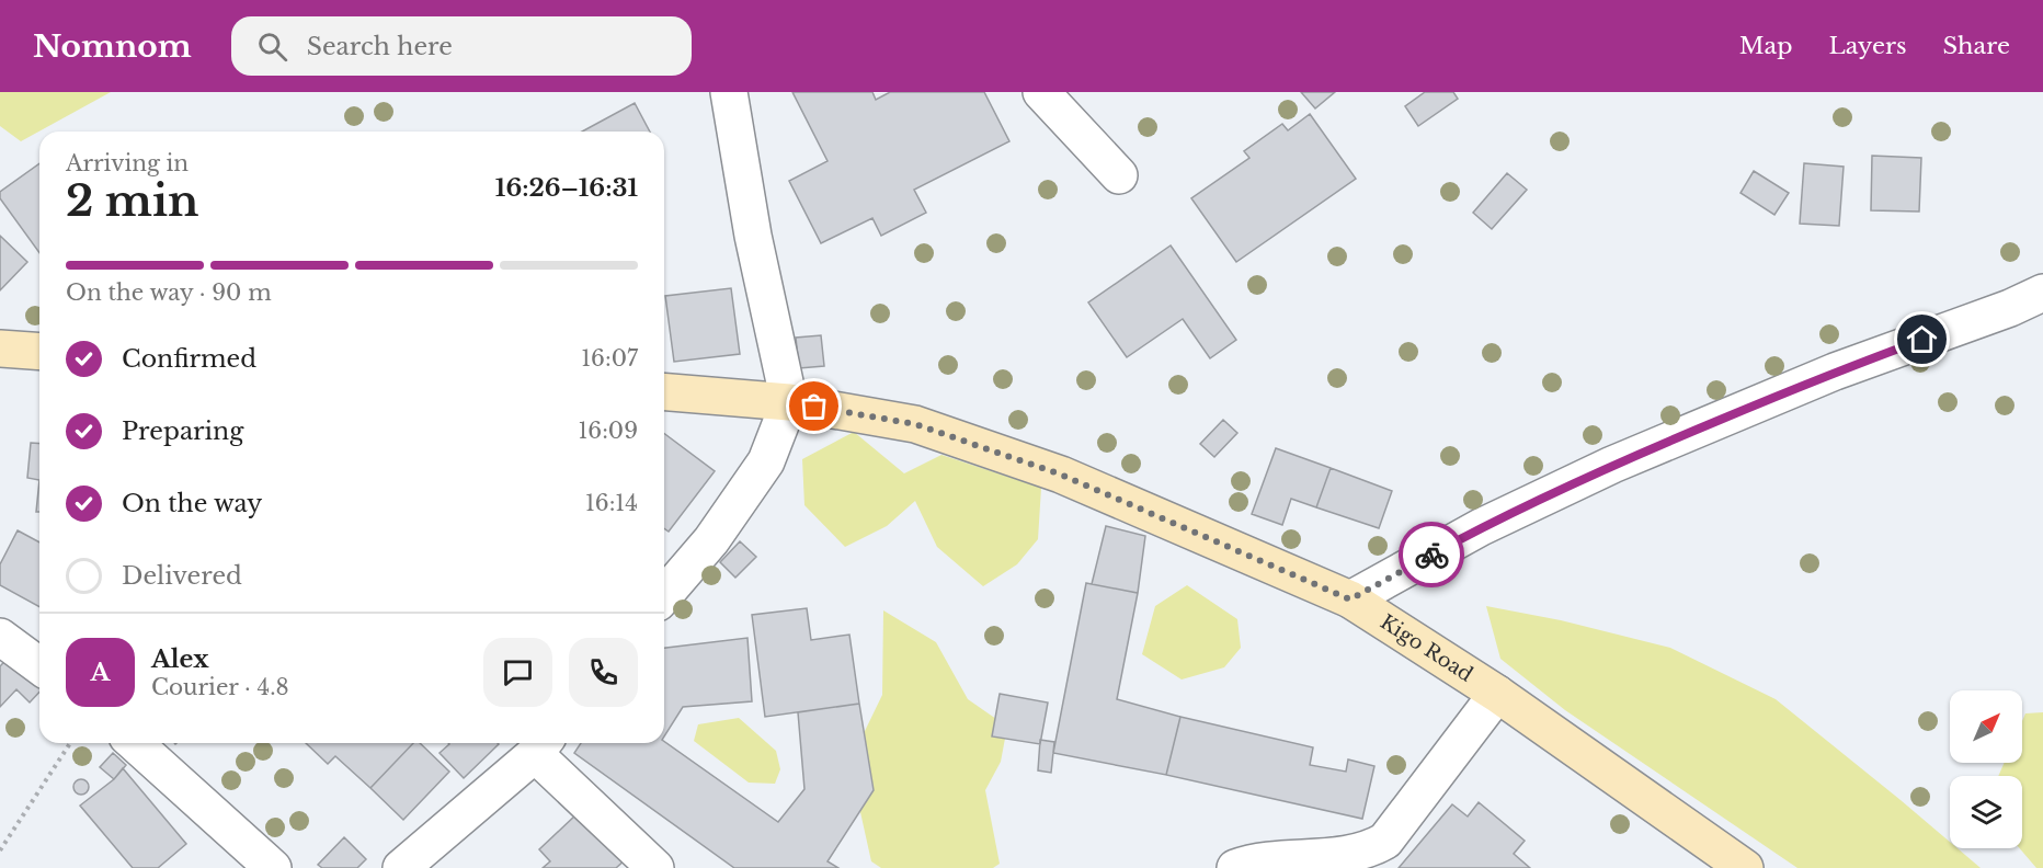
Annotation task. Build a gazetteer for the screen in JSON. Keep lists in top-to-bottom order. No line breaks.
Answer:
{"streets":{"street":["Kigo Road"]},"north":"top right","page":{"header":"Nomnom","search":"Search here","nav":["Map","Layers","Share"],"heading":["2 min","Arriving in","16:26–16:31"],"panel":["Alex","Courier · 4.8"],"bar":"On the way · 90 m","list":[["Confirmed","16:07"],["Preparing","16:09"],["On the way","16:14"],"Delivered"],"round":"A"}}
